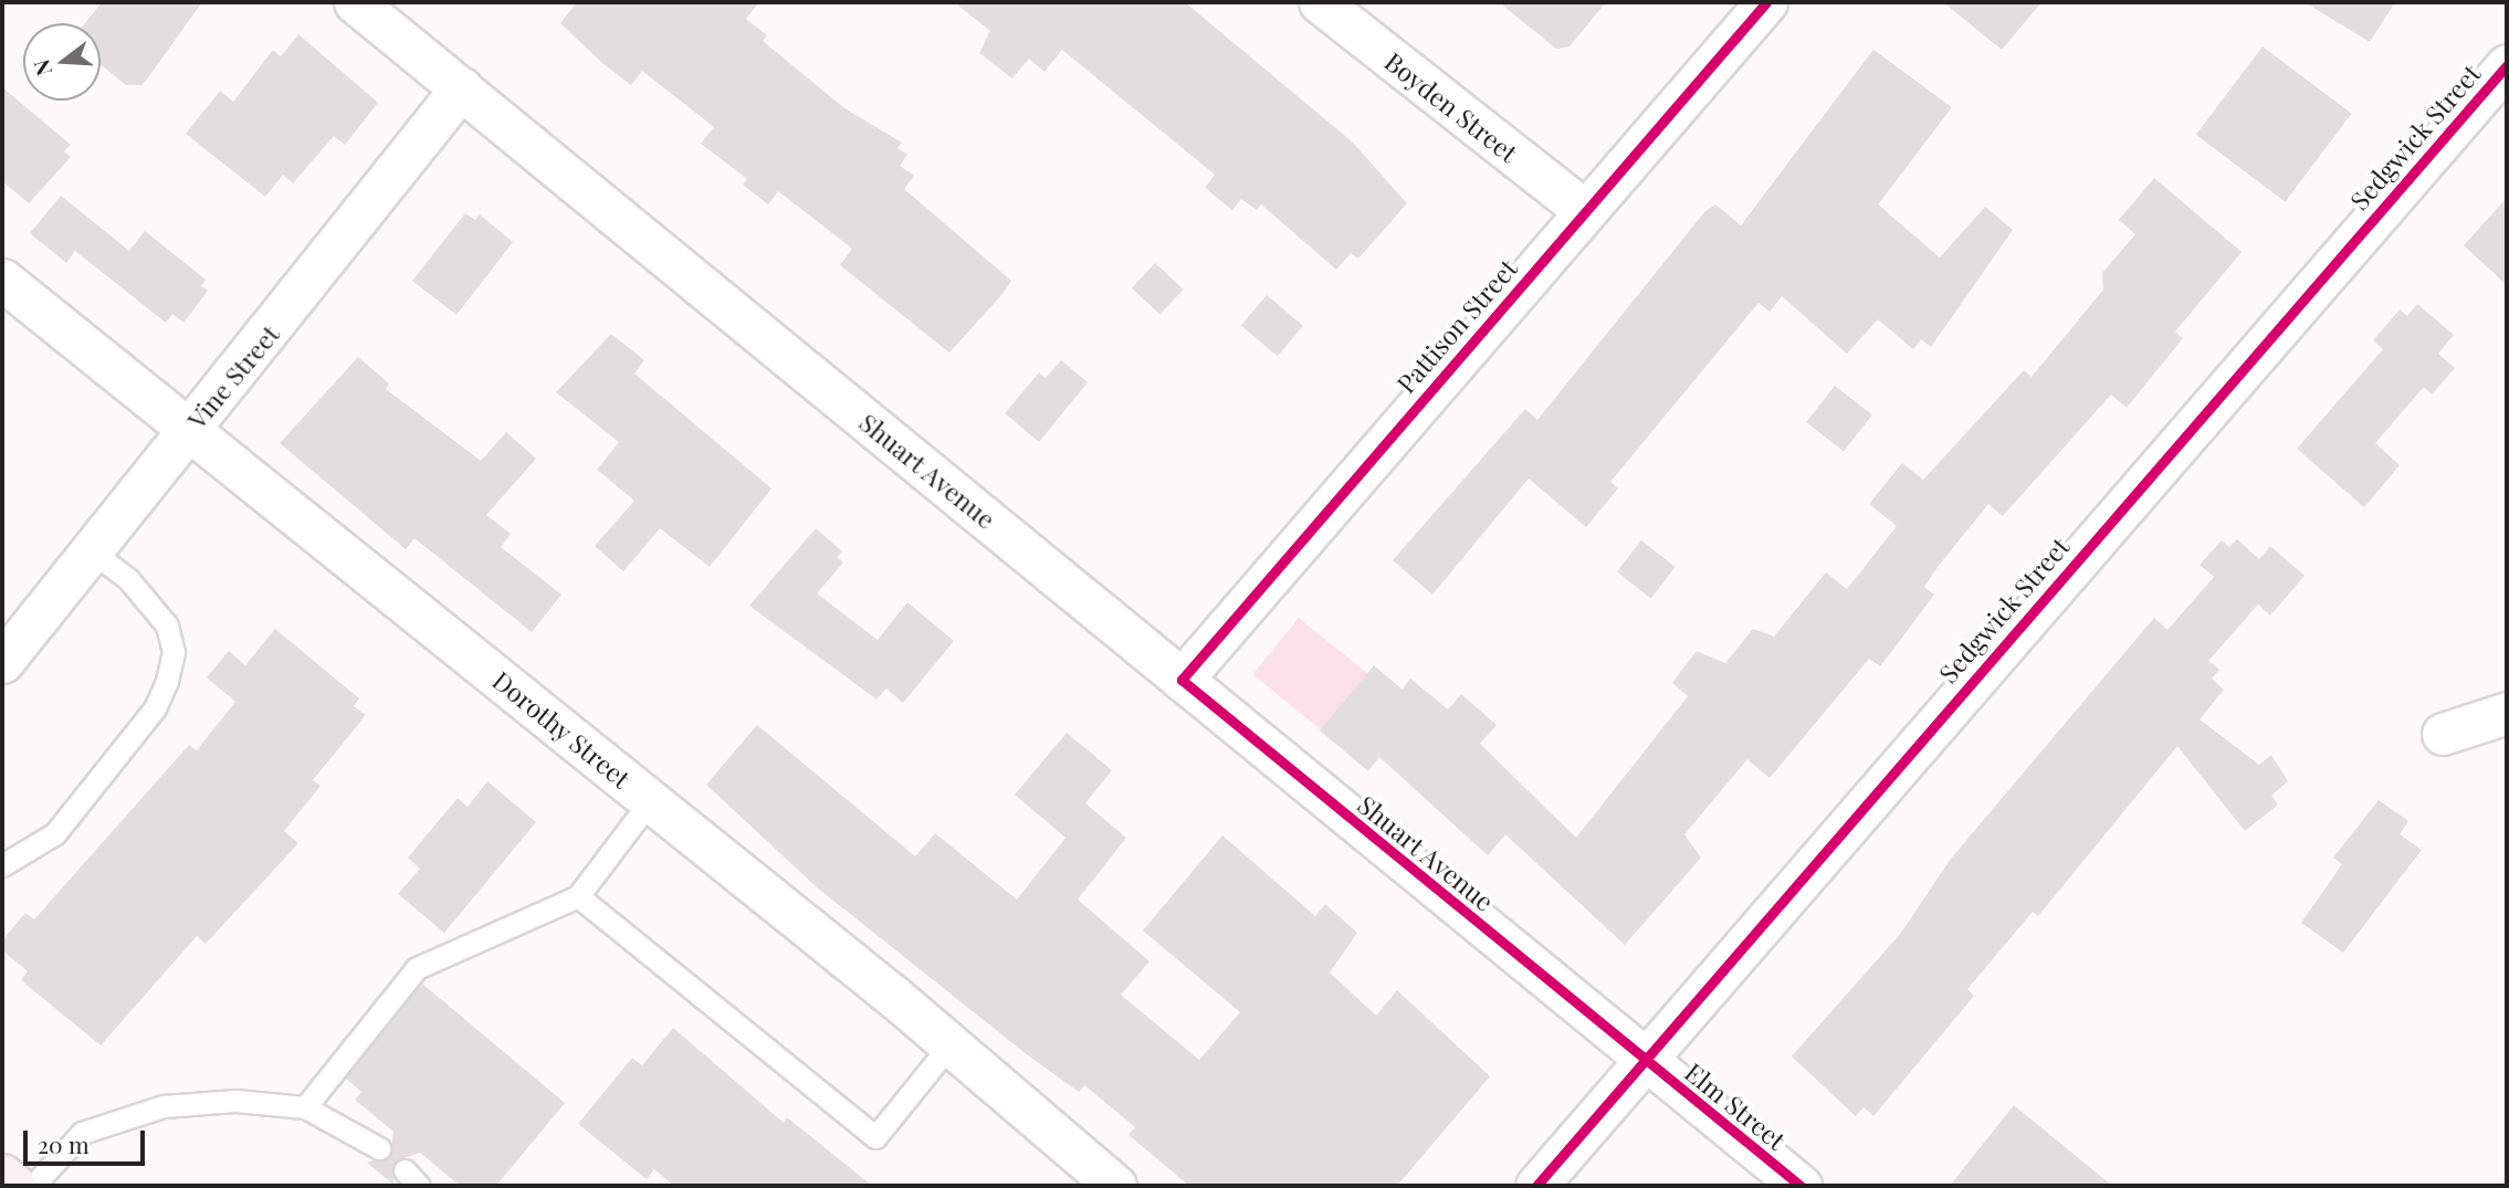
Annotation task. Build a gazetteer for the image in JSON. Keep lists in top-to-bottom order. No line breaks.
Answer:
{"streets":{"street":["Boyden Street","Sedgwick Street","Pattison Street","Vine Street","Shuart Avenue","Dorothy Street","Elm Street"]},"crossings":[["Boyden Street","Pattison Street"],["Sedgwick Street","Shuart Avenue"],["Sedgwick Street","Elm Street"],["Pattison Street","Shuart Avenue"],["Vine Street","Shuart Avenue"],["Vine Street","Dorothy Street"],["Shuart Avenue","Elm Street"]],"scale_bar":"20 m","north":"left"}
